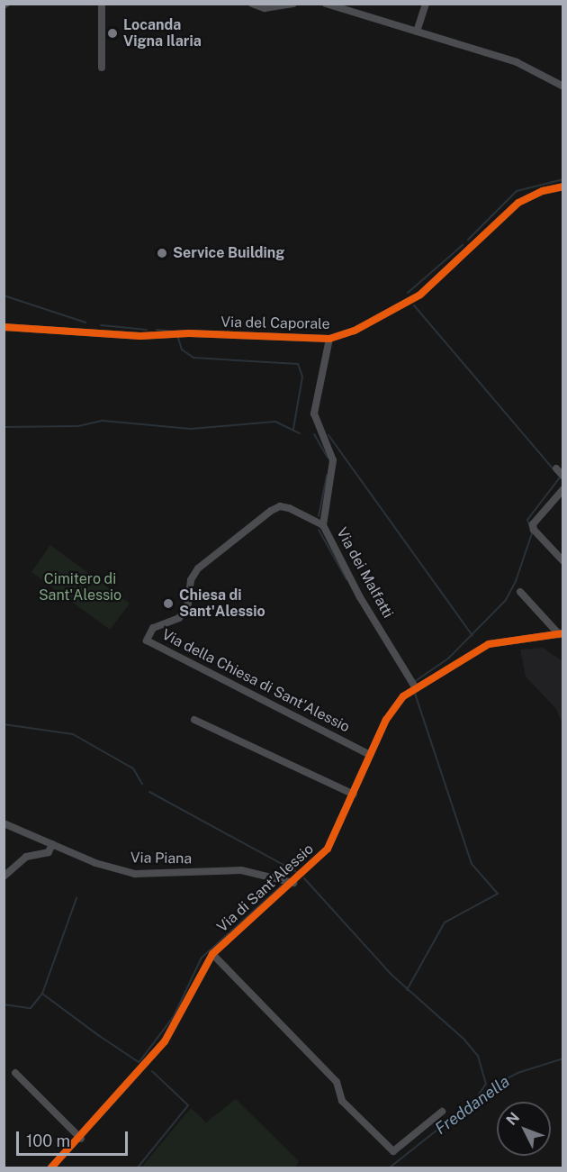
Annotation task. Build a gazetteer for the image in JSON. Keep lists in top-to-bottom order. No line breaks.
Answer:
{"streets":{"street":["Via del Caporale","Via dei Malfatti","Via della Chiesa di Sant'Alessio","Via Piana","Via di Sant'Alessio"]},"crossings":[["Via del Caporale","Via dei Malfatti"],["Via dei Malfatti","Via della Chiesa di Sant'Alessio"],["Via dei Malfatti","Via di Sant'Alessio"],["Via della Chiesa di Sant'Alessio","Via di Sant'Alessio"],["Via Piana","Via di Sant'Alessio"]],"water":["Freddanella"],"parks":["Cimitero di Sant'Alessio"],"places":["Locanda Vigna Ilaria","Service Building","Chiesa di Sant'Alessio"],"scale_bar":"100 m","north":"top left"}
